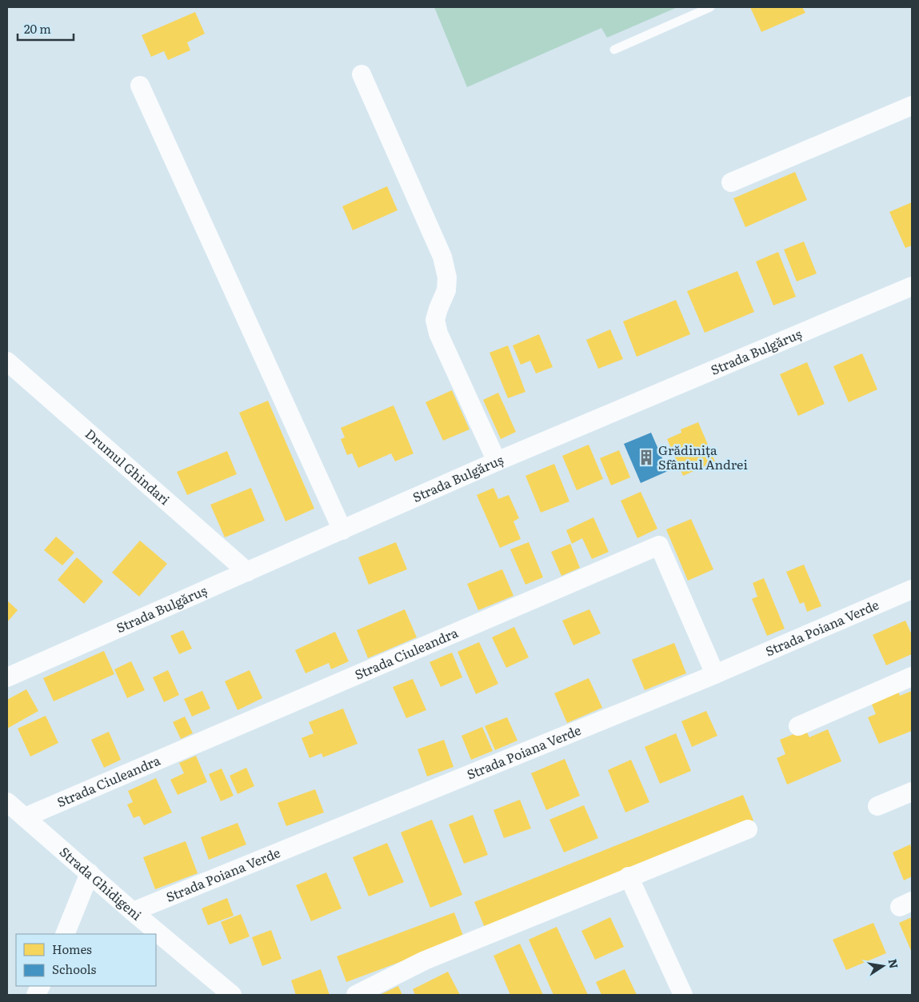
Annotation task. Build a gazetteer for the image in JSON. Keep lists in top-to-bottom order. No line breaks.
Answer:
{"streets":{"street":["Strada Bulgăruș","Drumul Ghindari","Strada Poiana Verde","Strada Ciuleandra","Strada Ghidigeni"]},"crossings":[["Strada Bulgăruș","Drumul Ghindari"],["Strada Poiana Verde","Strada Ciuleandra"],["Strada Poiana Verde","Strada Ghidigeni"],["Strada Ciuleandra","Strada Ghidigeni"]],"places":{"building":["Grădinița Sfântul Andrei"]},"legend":["Homes","Schools"],"scale_bar":"20 m","north":"right"}
